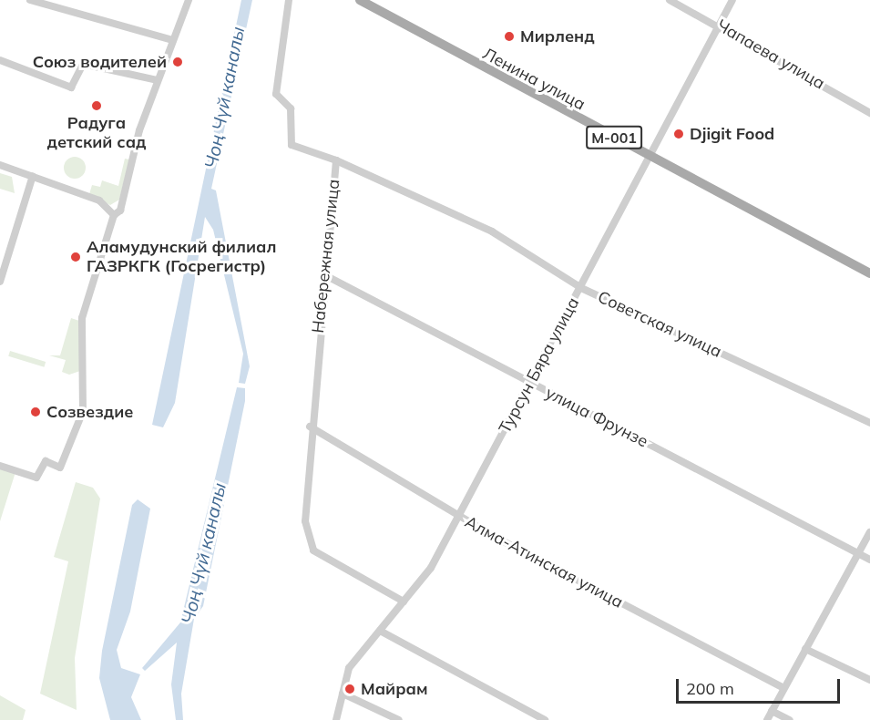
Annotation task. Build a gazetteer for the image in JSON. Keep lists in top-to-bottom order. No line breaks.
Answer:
{"streets":{"main road":["Ленина улица","М-001"],"street":["Чапаева улица","Набережная улица","Советская улица","Турсун Бяра улица","улица Фрунзе","Алма-Атинская улица"]},"crossings":[["Чапаева улица","Турсун Бяра улица"],["Ленина улица","Турсун Бяра улица"],["Набережная улица","Советская улица"],["Набережная улица","Турсун Бяра улица"],["Набережная улица","улица Фрунзе"],["Набережная улица","Алма-Атинская улица"],["Советская улица","Турсун Бяра улица"],["Турсун Бяра улица","улица Фрунзе"],["Турсун Бяра улица","Алма-Атинская улица"]],"water":["Чоң Чүй каналы"],"places":["Мирленд","Союз водителей","Радуга детский сад","Djigit Food","Аламудунский филиал ГАЗРКГК (Госрегистр)","Созвездие","Майрам"],"scale_bar":"200 m"}
